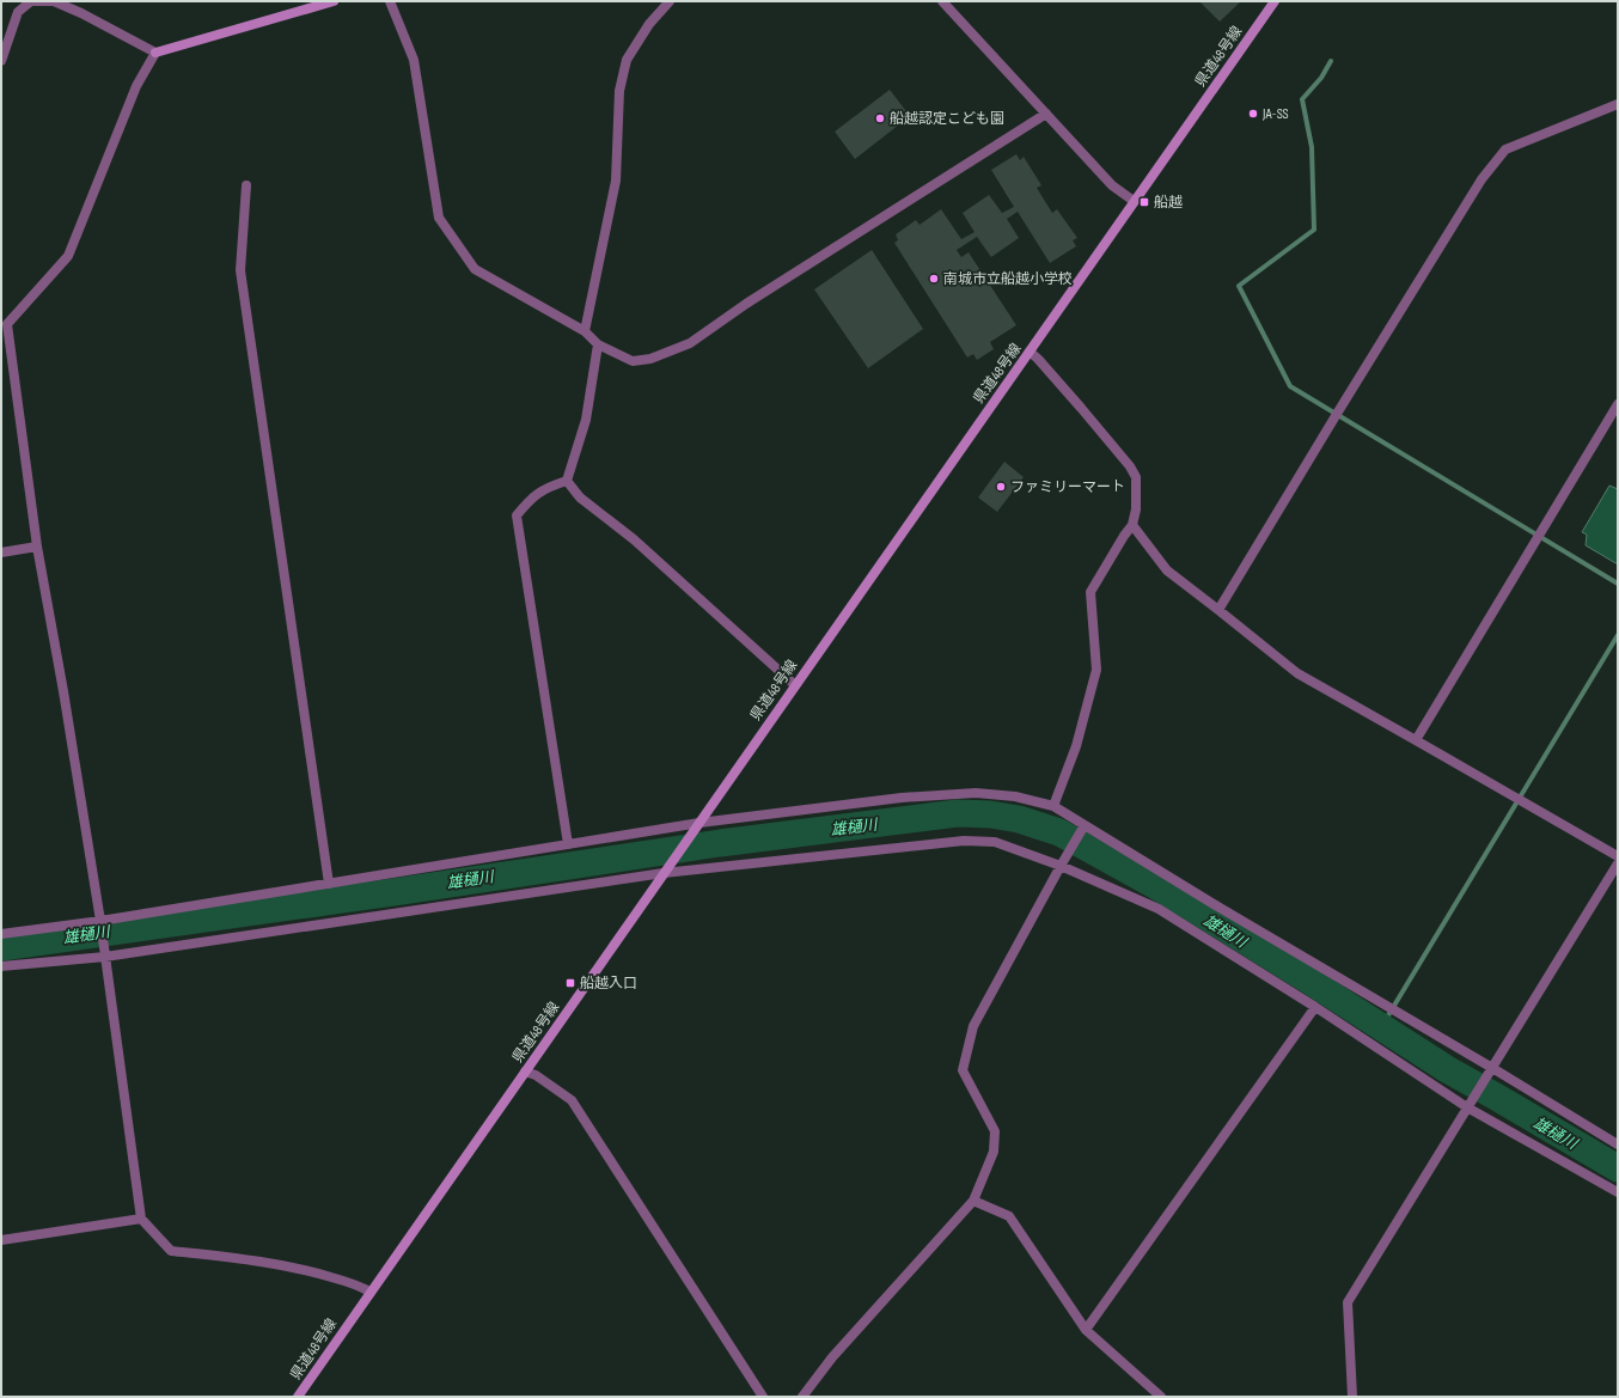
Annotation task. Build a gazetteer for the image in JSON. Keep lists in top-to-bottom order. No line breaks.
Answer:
{"streets":{"main road":["県道48号線"]},"water":["雄樋川"],"places":{"other":["JA-SS","船越認定こども園","南城市立船越小学校","ファミリーマート"],"transit":["船越","船越入口"]}}
